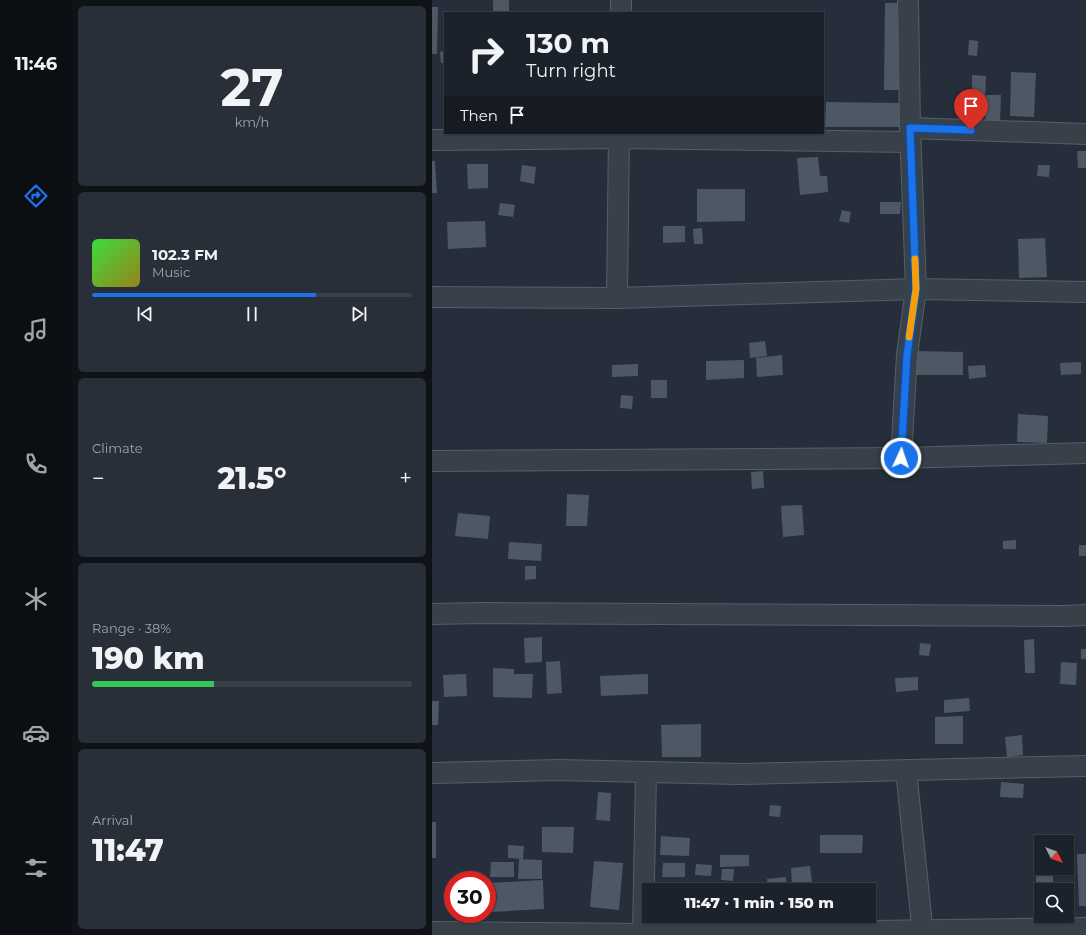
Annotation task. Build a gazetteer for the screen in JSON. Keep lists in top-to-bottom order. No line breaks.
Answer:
{"north":"bottom right","page":{"tabs":"11:46","tile":[["27","km/h"],"Climate",["Range · 38%","190 km"],["Arrival","11:47"]],"turn":["130 m","Turn right"],"then":"Then","song":["102.3 FM","Music"],"heat":["−","21.5°","+"],"limit":"30","trip":"11:47 · 1 min · 150 m"}}
